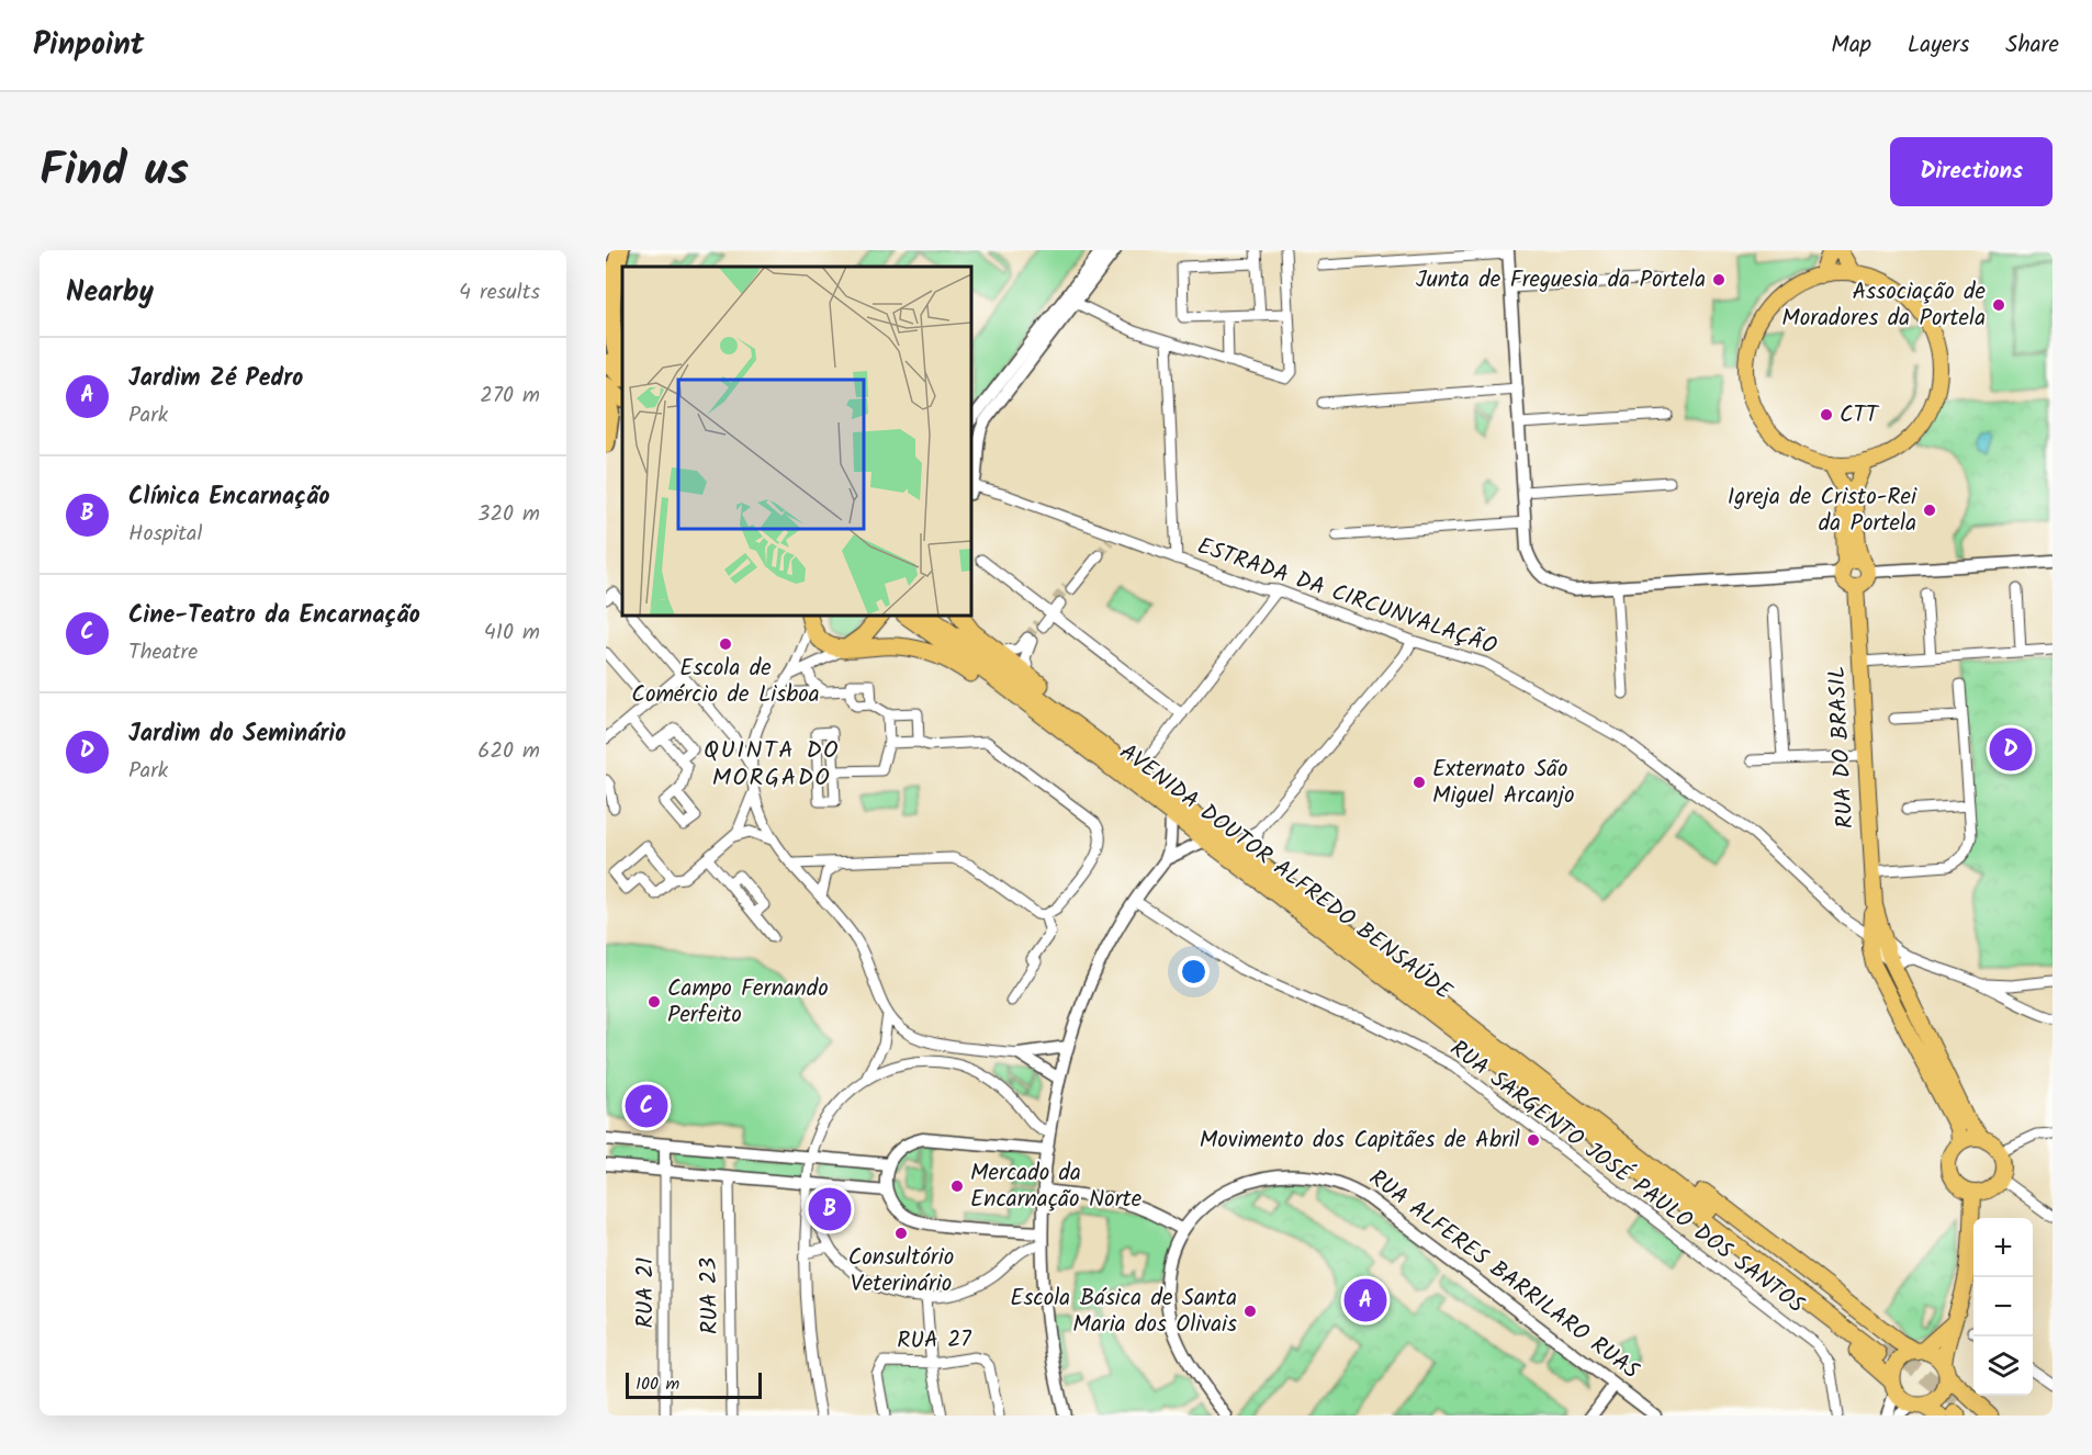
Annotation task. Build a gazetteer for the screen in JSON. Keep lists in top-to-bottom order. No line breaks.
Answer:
{"streets":{"highway":["AVENIDA DOUTOR ALFREDO BENSAÚDE"],"main road":["RUA DO BRASIL"],"street":["ESTRADA DA CIRCUNVALAÇÃO","RUA SARGENTO JOSÉ PAULO DOS SANTOS","RUA ALFERES BARRILARO RUAS","RUA 21","RUA 23","RUA 27"]},"crossings":[["ESTRADA DA CIRCUNVALAÇÃO","RUA DO BRASIL"]],"districts":["QUINTA DO MORGADO"],"places":["Junta de Freguesia da Portela","Associação de Moradores da Portela","CTT","Igreja de Cristo-Rei da Portela","Escola de Comércio de Lisboa","Externato São Miguel Arcanjo","Campo Fernando Perfeito","Movimento dos Capitães de Abril","Mercado da Encarnação Norte","Consultório Veterinário","Escola Básica de Santa Maria dos Olivais"],"scale_bar":"100 m","page":{"header":"Pinpoint","nav":["Map","Layers","Share"],"title":"Find us","buttons":"Directions","heading":["Nearby","4 results"],"list":[{"mark":"A","name":"Jardim Zé Pedro","note":"Park","value":"270 m"},{"mark":"B","name":"Clínica Encarnação","note":"Hospital","value":"320 m"},{"mark":"C","name":"Cine-Teatro da Encarnação","note":"Theatre","value":"410 m"},{"mark":"D","name":"Jardim do Seminário","note":"Park","value":"620 m"}],"pins":["D","C","B","A"],"map_buttons":["+","−"],"scale":"100 m"}}
